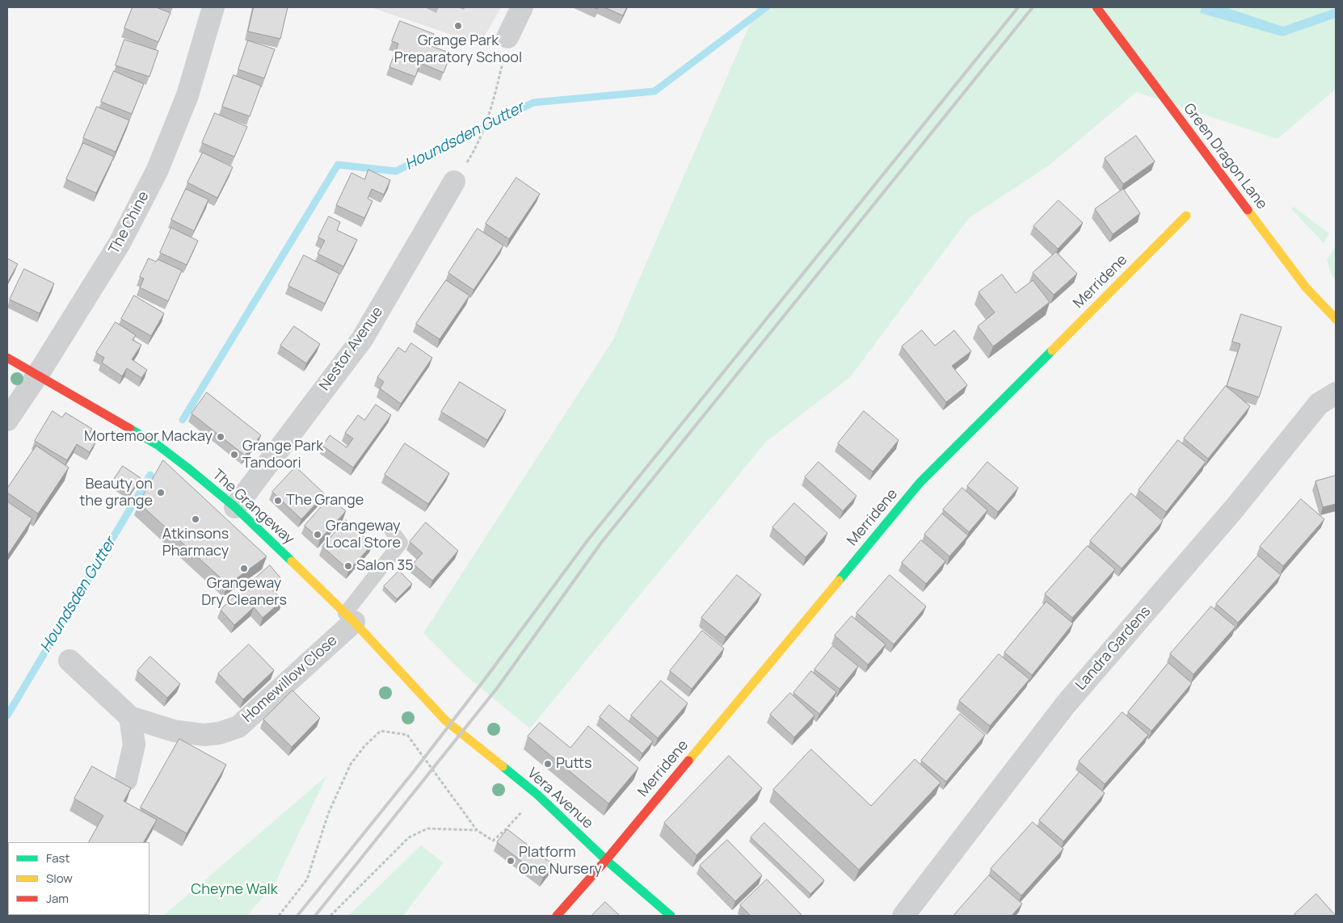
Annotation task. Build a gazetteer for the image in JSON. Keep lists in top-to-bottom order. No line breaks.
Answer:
{"streets":{"street":["Green Dragon Lane","The Chine","Merridene","Nestor Avenue","The Grangeway","Landra Gardens","Homewillow Close","Vera Avenue"]},"crossings":[["The Chine","The Grangeway"],["Merridene","Vera Avenue"],["Nestor Avenue","The Grangeway"],["The Grangeway","Homewillow Close"],["The Grangeway","Vera Avenue"]],"water":["Houndsden Gutter"],"parks":["Cheyne Walk"],"places":["Grange Park Preparatory School","Mortemoor Mackay","Grange Park Tandoori","Beauty on the grange","The Grange","Atkinsons Pharmacy","Grangeway Local Store","Salon 35","Grangeway Dry Cleaners","Putts","Platform One Nursery"],"legend":["Fast","Slow","Jam"]}
